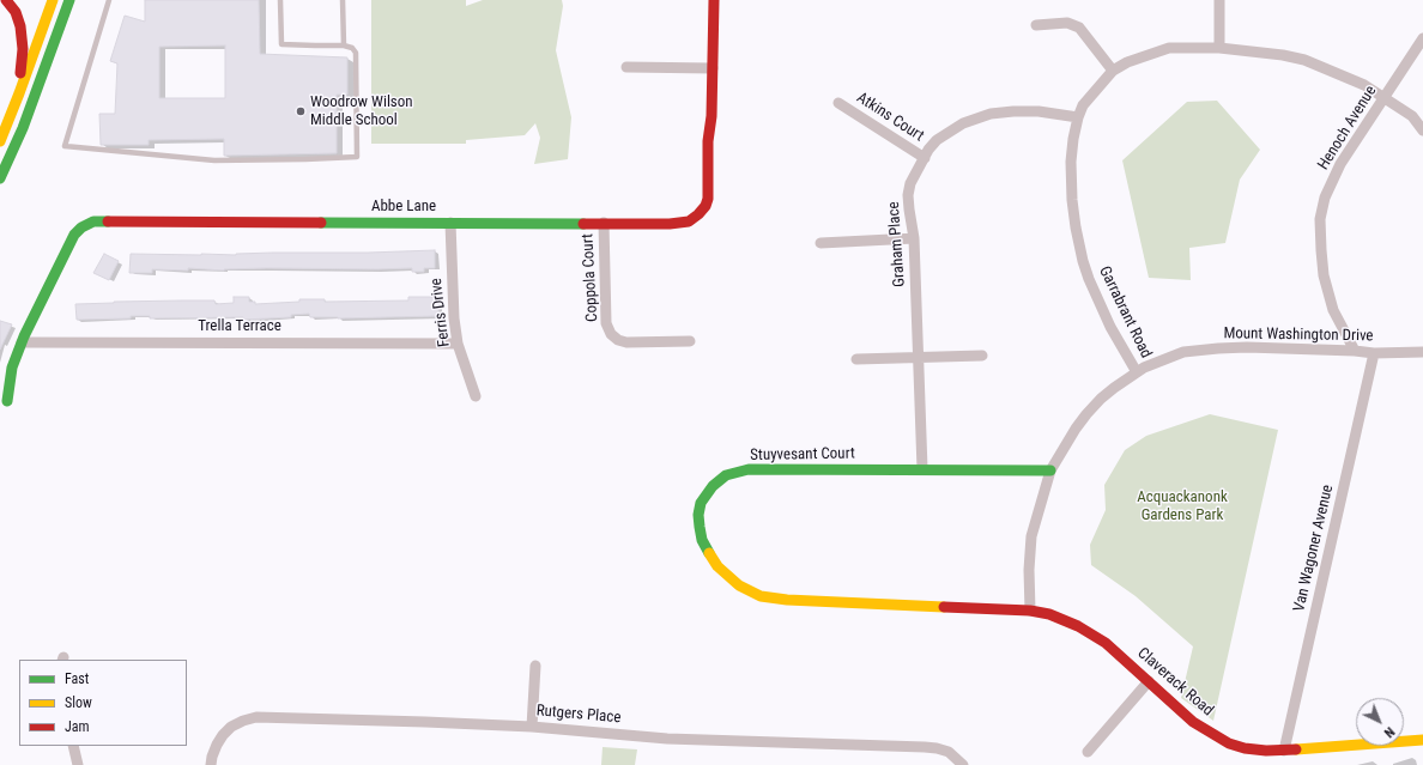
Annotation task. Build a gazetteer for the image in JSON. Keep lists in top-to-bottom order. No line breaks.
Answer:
{"streets":{"main road":["Abbe Lane","Stuyvesant Court","Claverack Road"],"street":["Atkins Court","Henoch Avenue","Graham Place","Coppola Court","Ferris Drive","Garrabrant Road","Trella Terrace","Mount Washington Drive","Van Wagoner Avenue","Rutgers Place"]},"crossings":[["Atkins Court","Graham Place"],["Henoch Avenue","Garrabrant Road"],["Henoch Avenue","Mount Washington Drive"],["Abbe Lane","Coppola Court"],["Abbe Lane","Ferris Drive"],["Abbe Lane","Trella Terrace"],["Graham Place","Garrabrant Road"],["Graham Place","Stuyvesant Court"],["Ferris Drive","Trella Terrace"],["Garrabrant Road","Mount Washington Drive"],["Mount Washington Drive","Stuyvesant Court"],["Mount Washington Drive","Van Wagoner Avenue"],["Mount Washington Drive","Claverack Road"],["Stuyvesant Court","Claverack Road"],["Van Wagoner Avenue","Claverack Road"]],"parks":["Acquackanonk Gardens Park"],"places":["Woodrow Wilson Middle School"],"legend":["Fast","Slow","Jam"],"north":"bottom right"}
